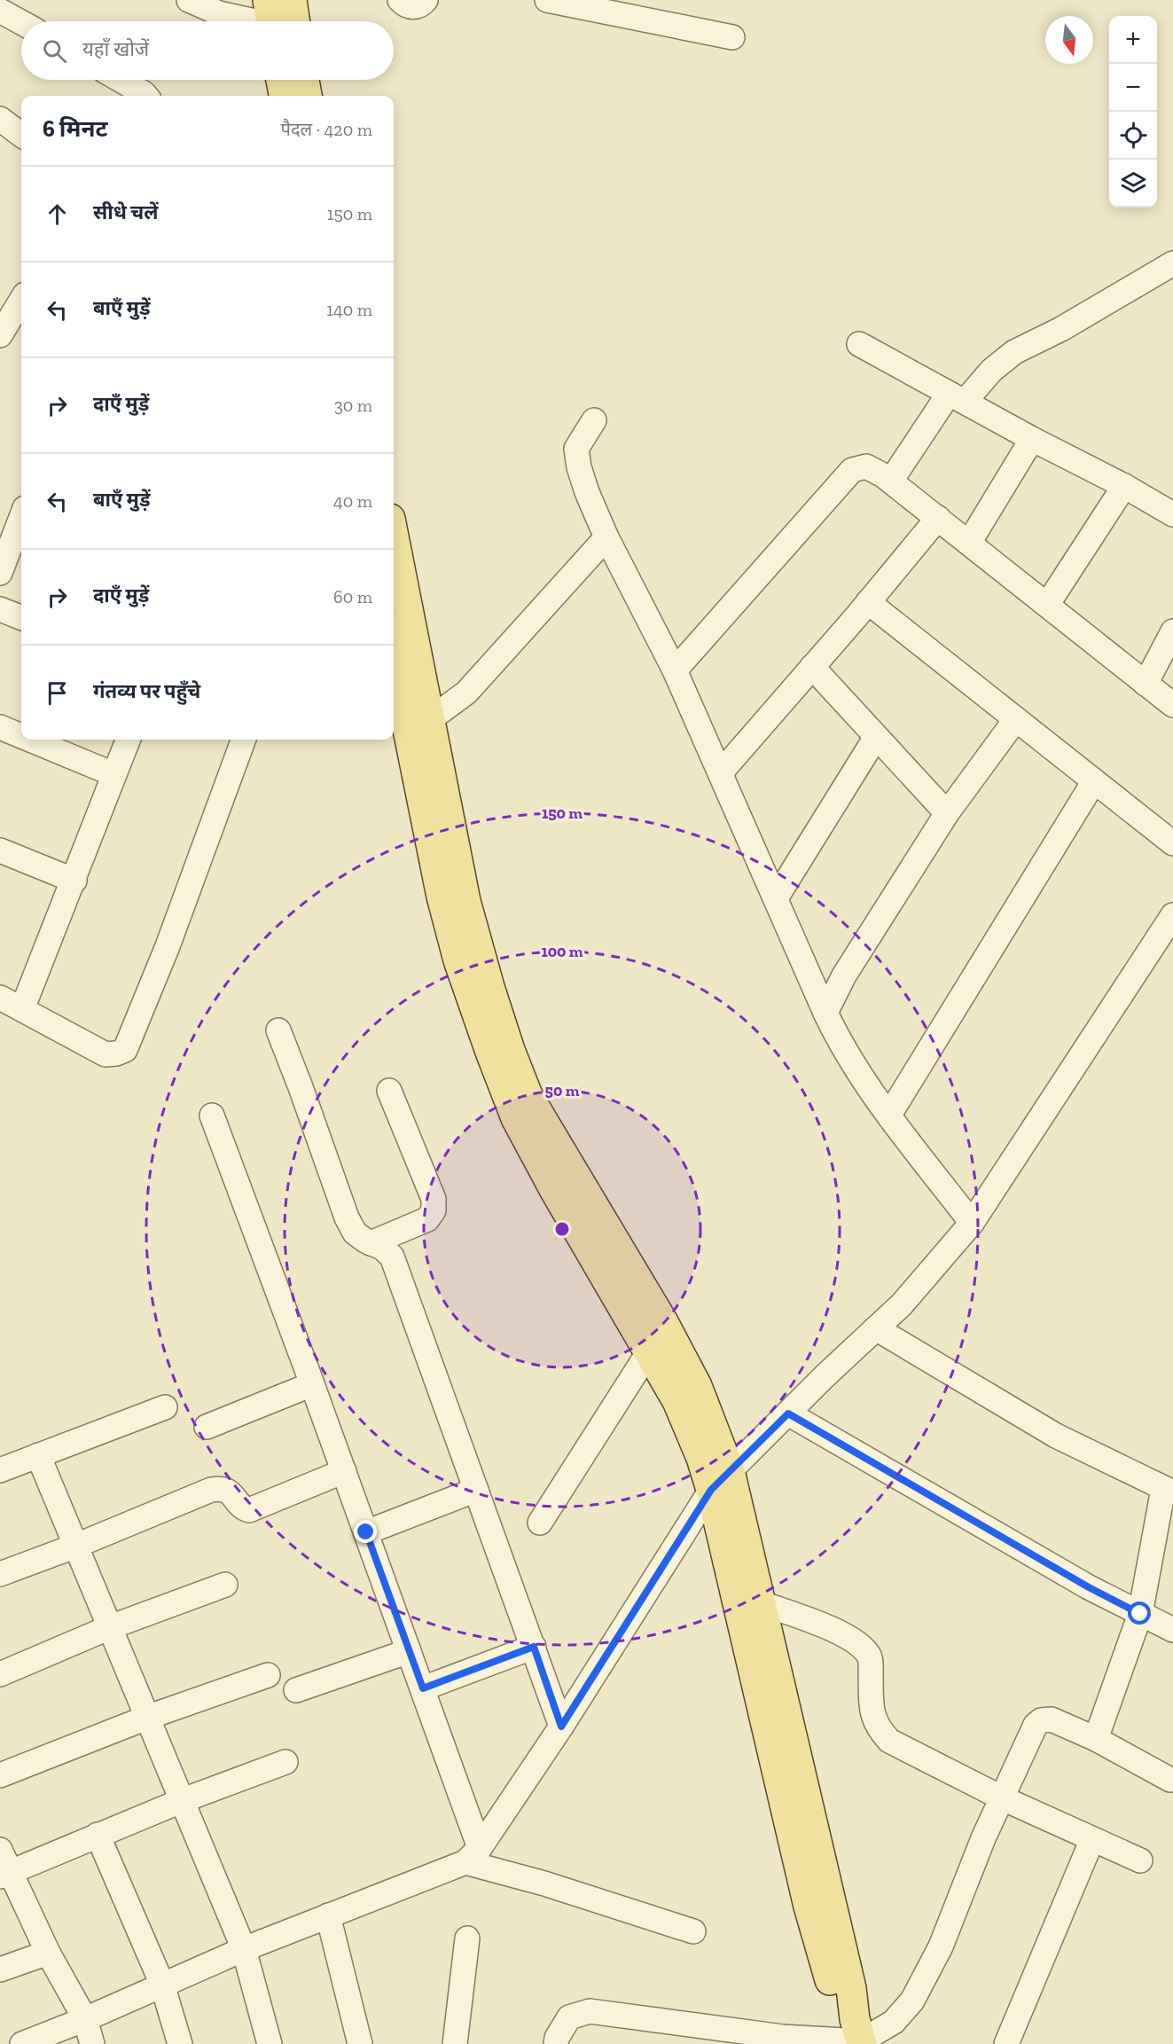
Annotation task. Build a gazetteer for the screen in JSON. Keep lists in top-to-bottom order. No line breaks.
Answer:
{"north":"bottom","page":{"map_buttons":["+","−"],"search":"यहाँ खोजें","heading":["6 मिनट","पैदल · 420 m"],"list":[["सीधे चलें","150 m"],["बाएँ मुड़ें","140 m"],["दाएँ मुड़ें","30 m"],["बाएँ मुड़ें","40 m"],["दाएँ मुड़ें","60 m"],"गंतव्य पर पहुँचे"]},"rings":["150 m","100 m","50 m"]}
